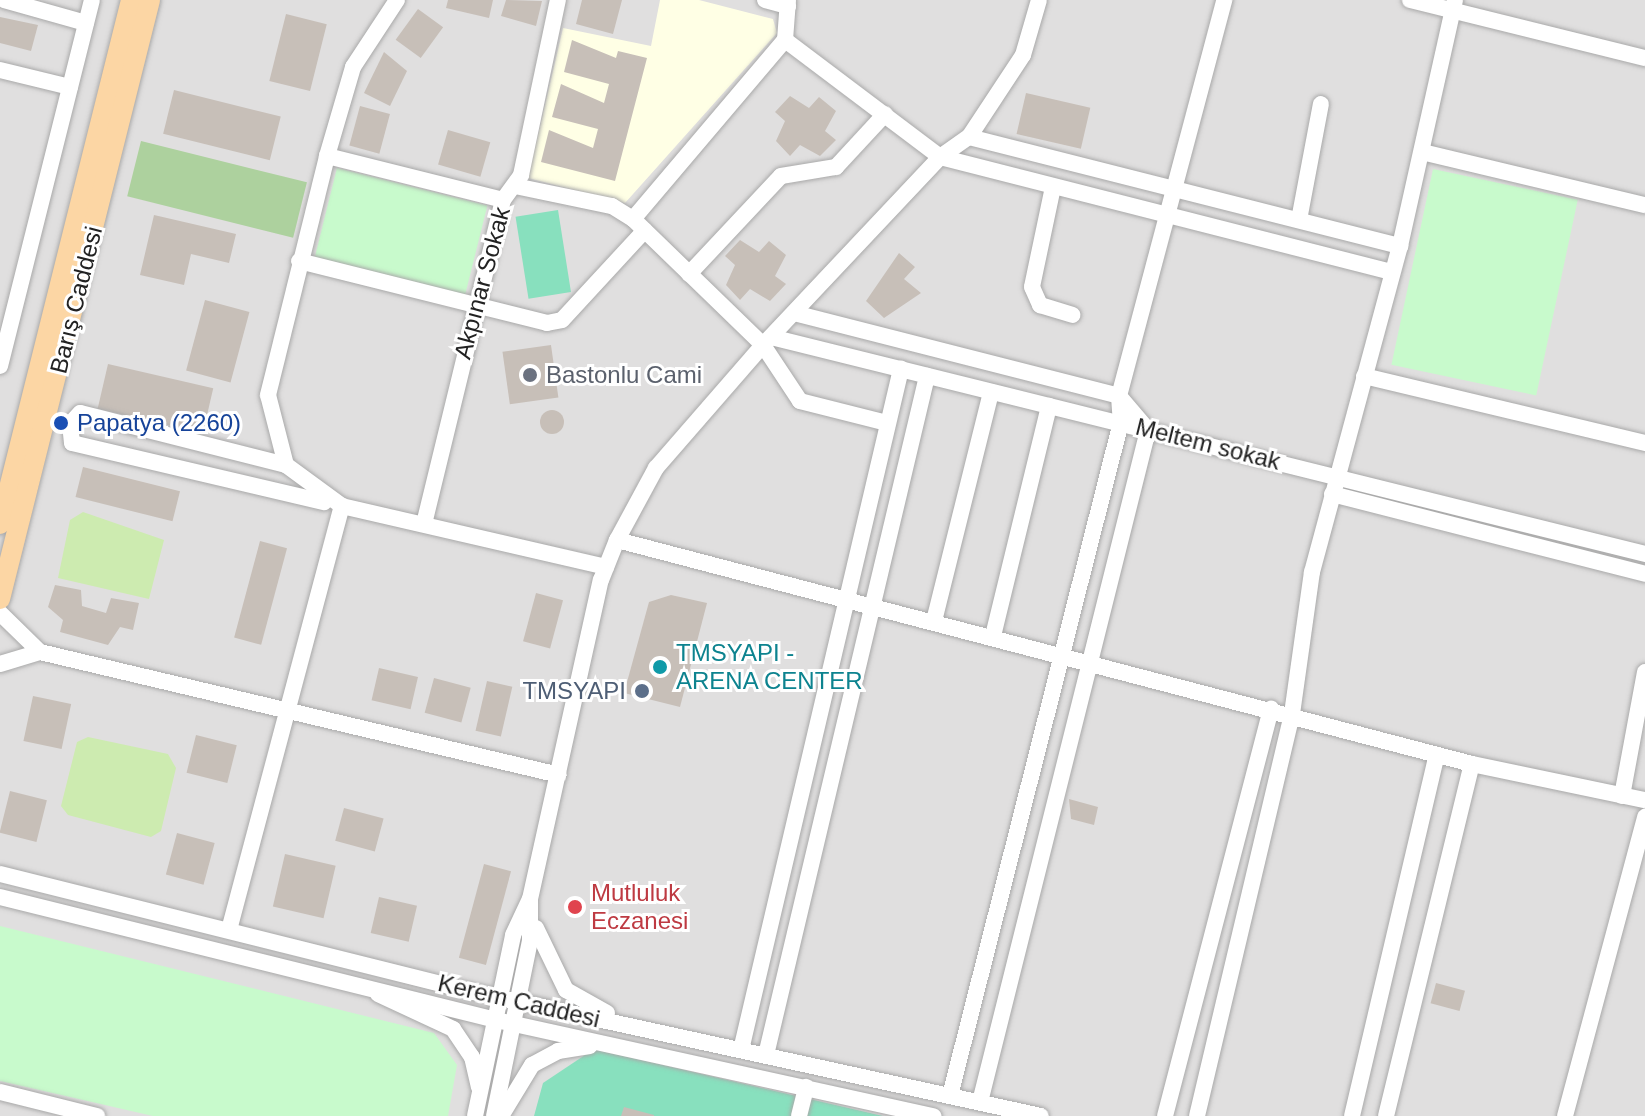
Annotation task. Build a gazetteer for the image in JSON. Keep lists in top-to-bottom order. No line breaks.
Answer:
{"streets":{"main road":["Barış Caddesi"],"street":["Akpınar Sokak","Meltem sokak","Kerem Caddesi"]},"places":["Bastonlu Cami","Papatya (2260)","TMSYAPI - ARENA CENTER","TMSYAPI","Mutluluk Eczanesi"]}
